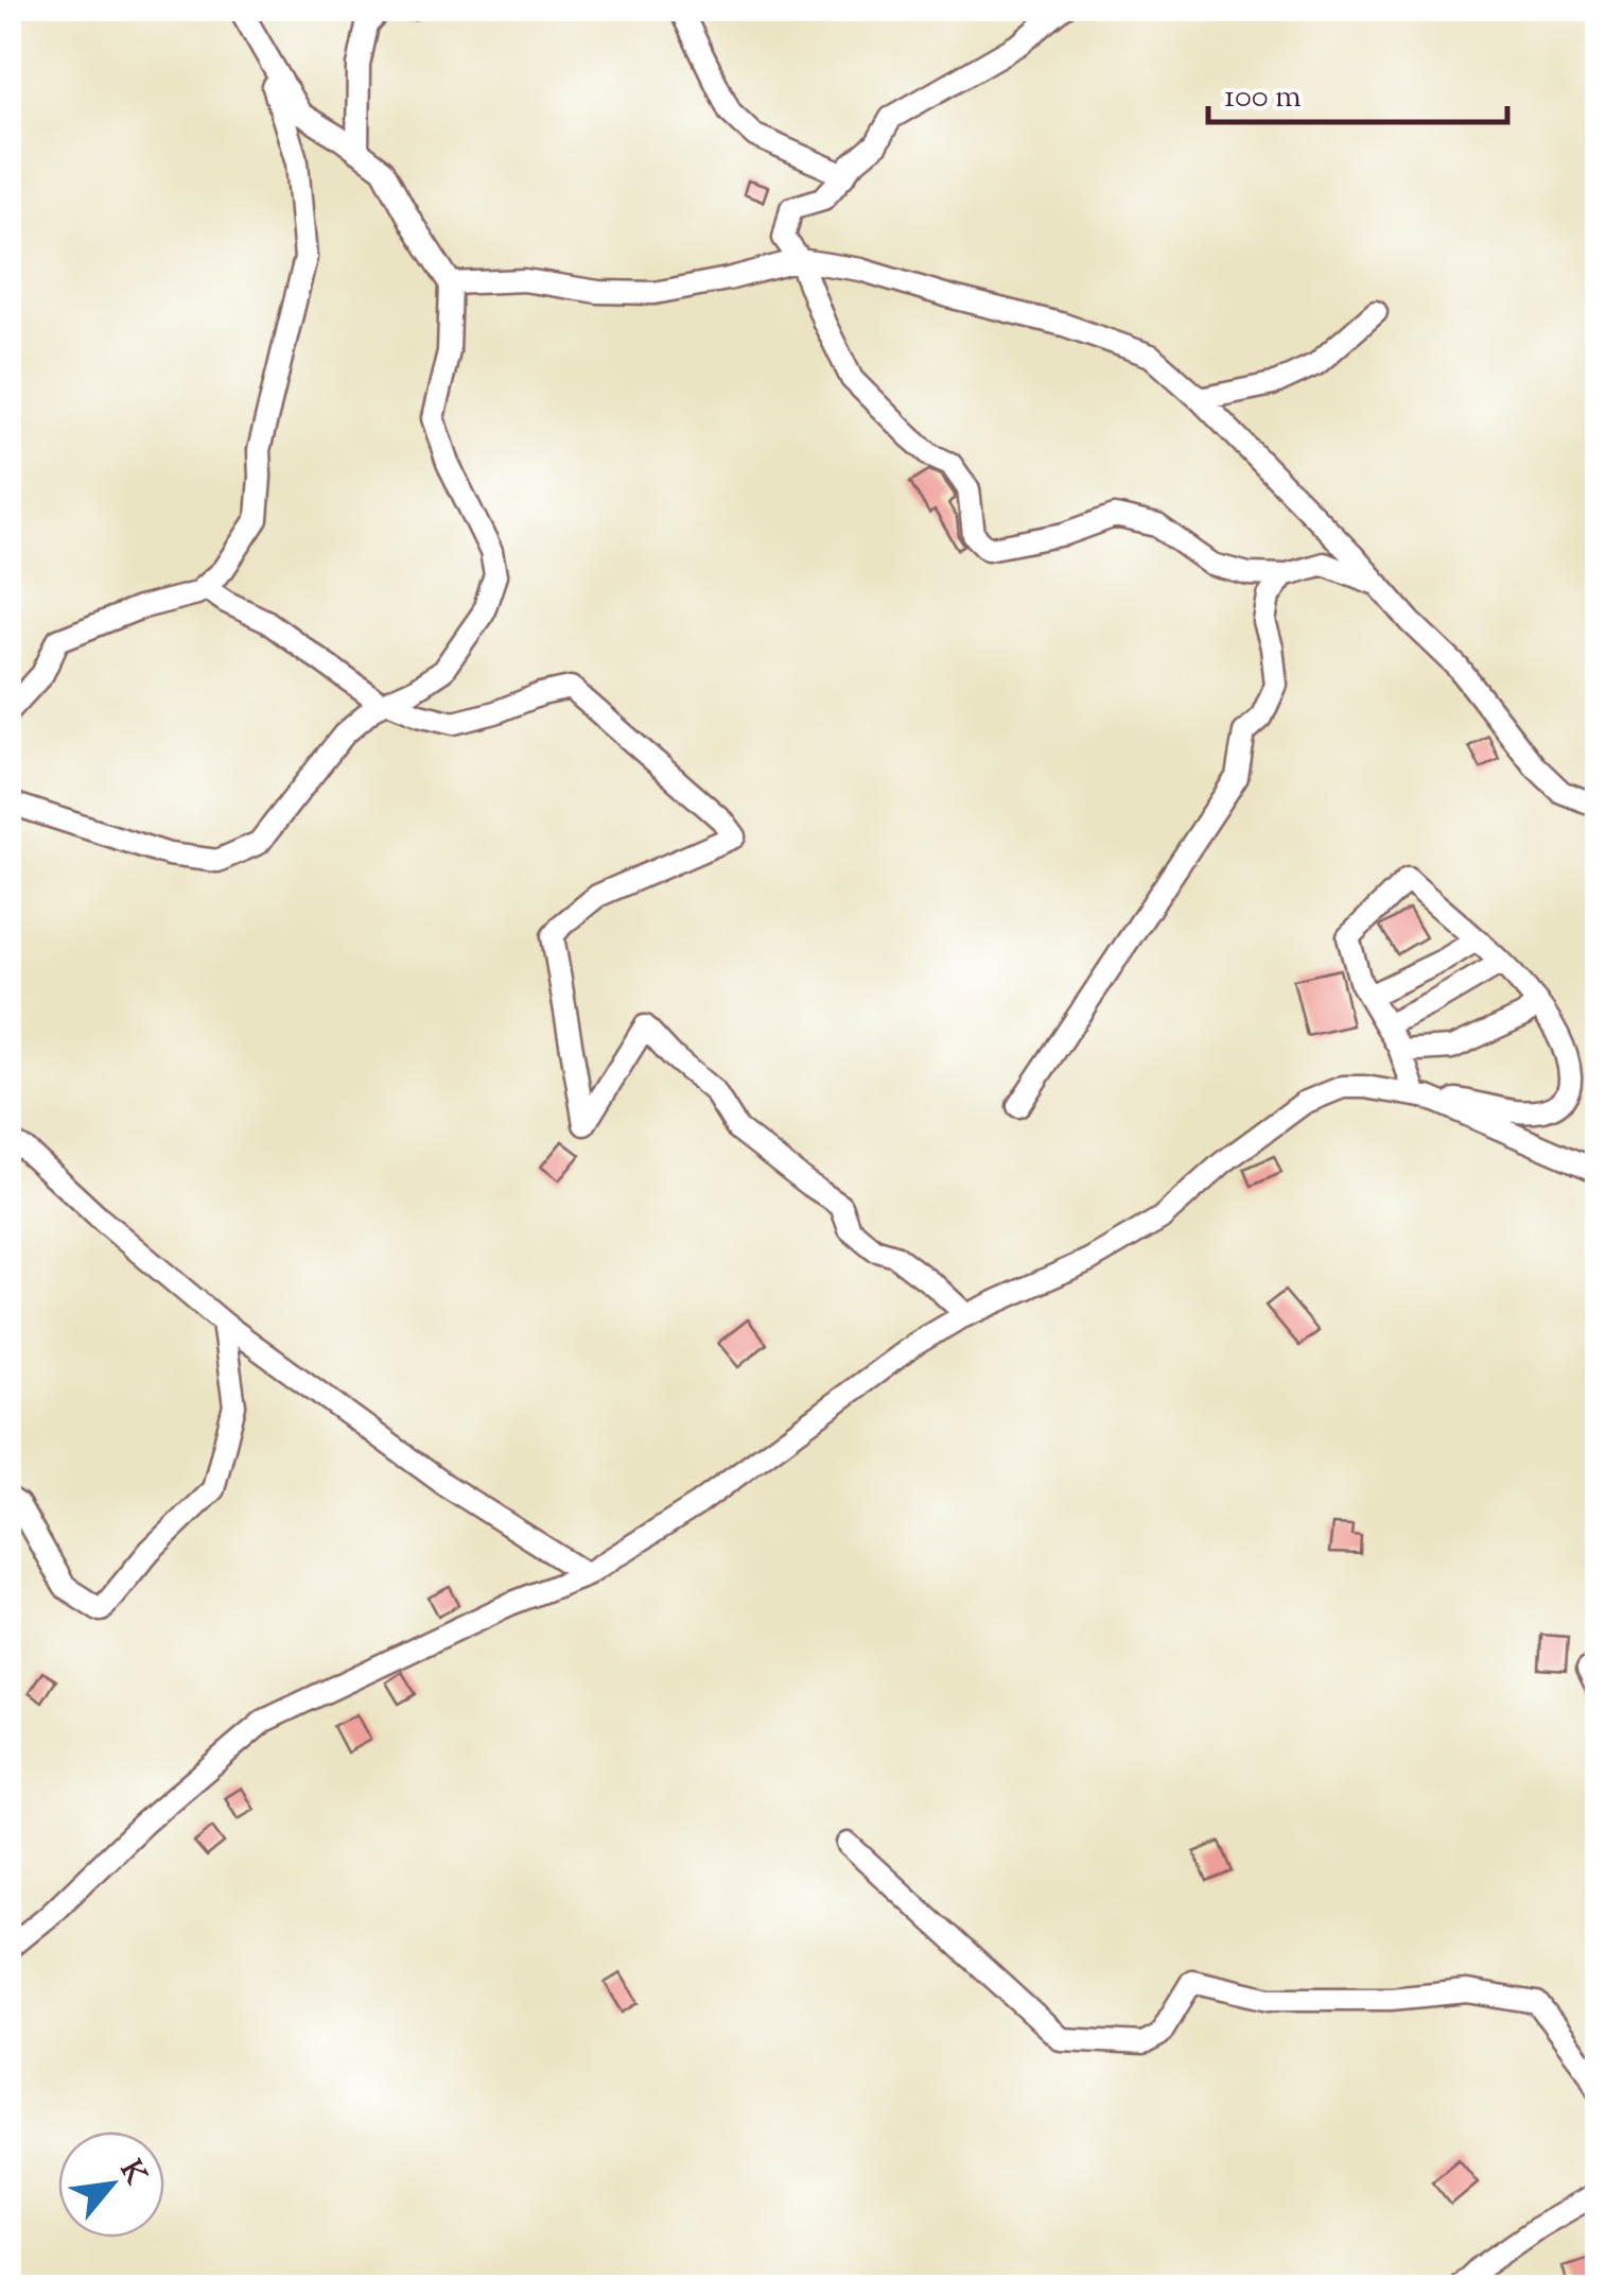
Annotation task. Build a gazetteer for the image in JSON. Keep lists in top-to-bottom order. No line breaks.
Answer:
{"scale_bar":"100 m","north":"top right"}
